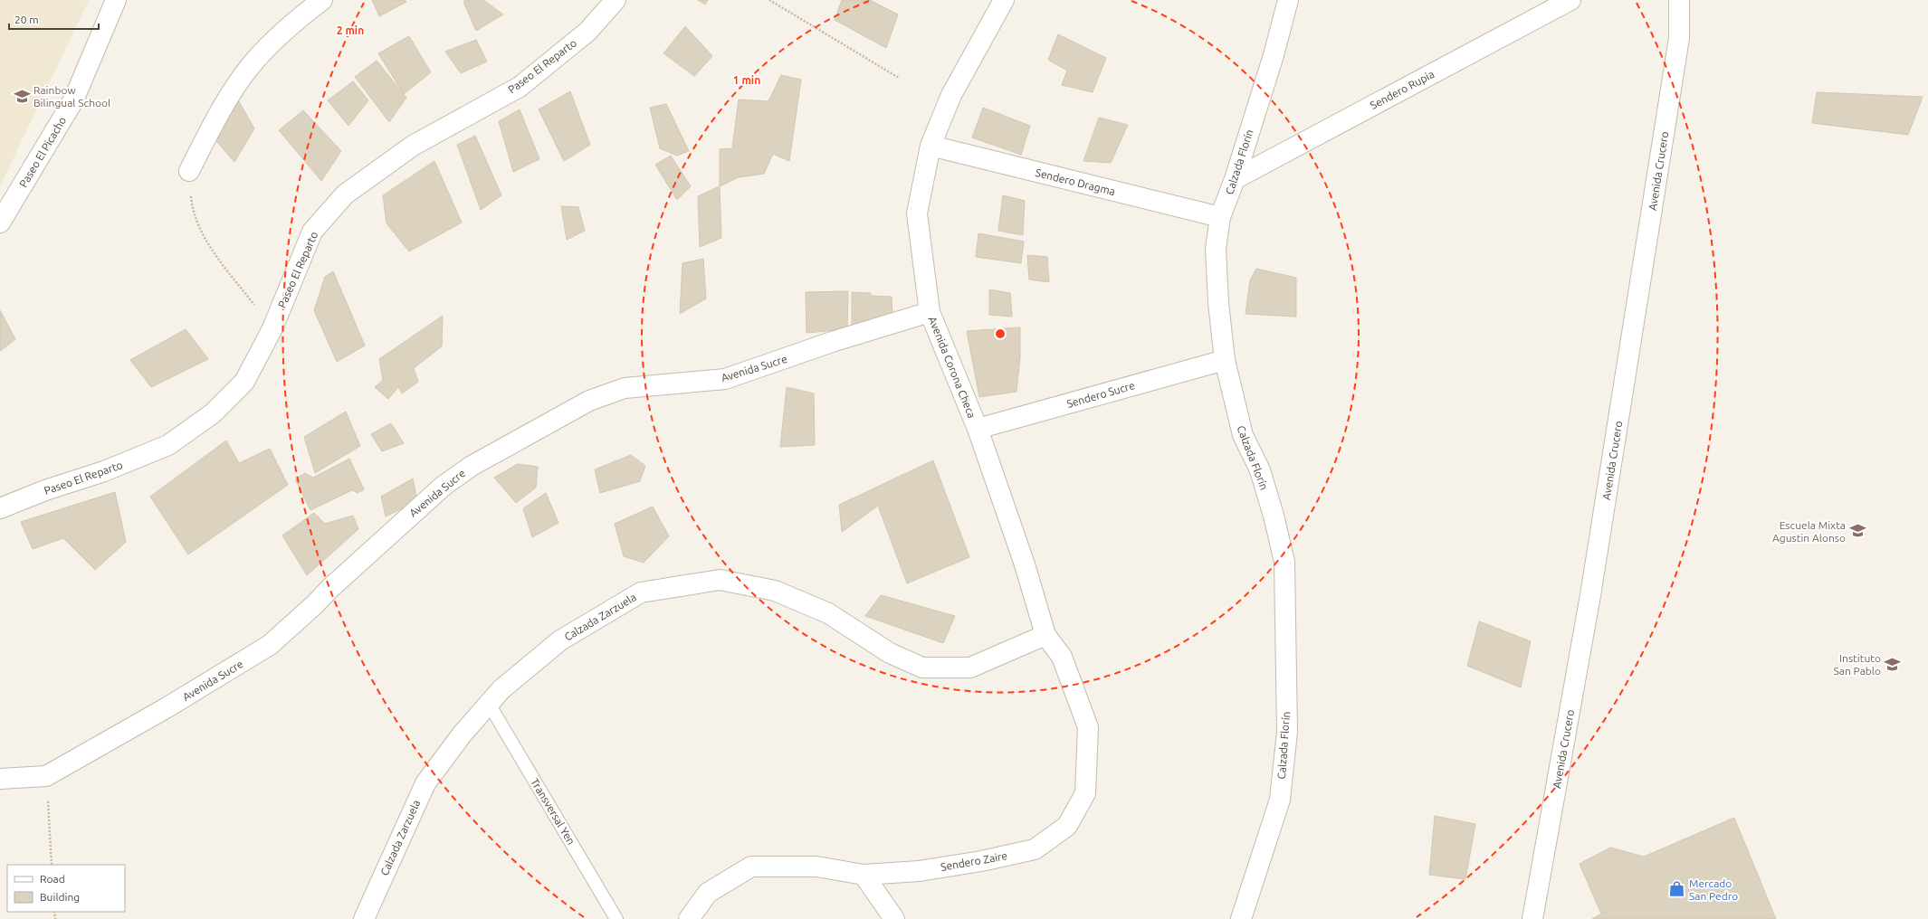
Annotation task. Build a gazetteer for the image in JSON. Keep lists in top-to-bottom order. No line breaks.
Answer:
{"streets":{"street":["Paseo El Reparto","Sendero Rupia","Paseo El Picacho","Calzada Florín","Avenida Crucero","Sendero Dragma","Avenida Corona Checa","Avenida Sucre","Sendero Sucre","Calzada Zarzuela","Sendero Zaire"],"lane":["Transversal Yen"]},"crossings":[["Sendero Rupia","Calzada Florín"],["Calzada Florín","Sendero Dragma"],["Calzada Florín","Sendero Sucre"],["Sendero Dragma","Avenida Corona Checa"],["Avenida Corona Checa","Avenida Sucre"],["Avenida Corona Checa","Sendero Sucre"],["Avenida Corona Checa","Calzada Zarzuela"],["Avenida Corona Checa","Sendero Zaire"],["Calzada Zarzuela","Transversal Yen"],["Calzada Zarzuela","Sendero Zaire"]],"places":{"school or university":["Rainbow Bilingual School","Escuela Mixta Agustin Alonso","Instituto San Pablo"],"shop":["Mercado San Pedro"]},"legend":["Road","Building"],"scale_bar":"20 m","rings":["2 min","1 min"]}
